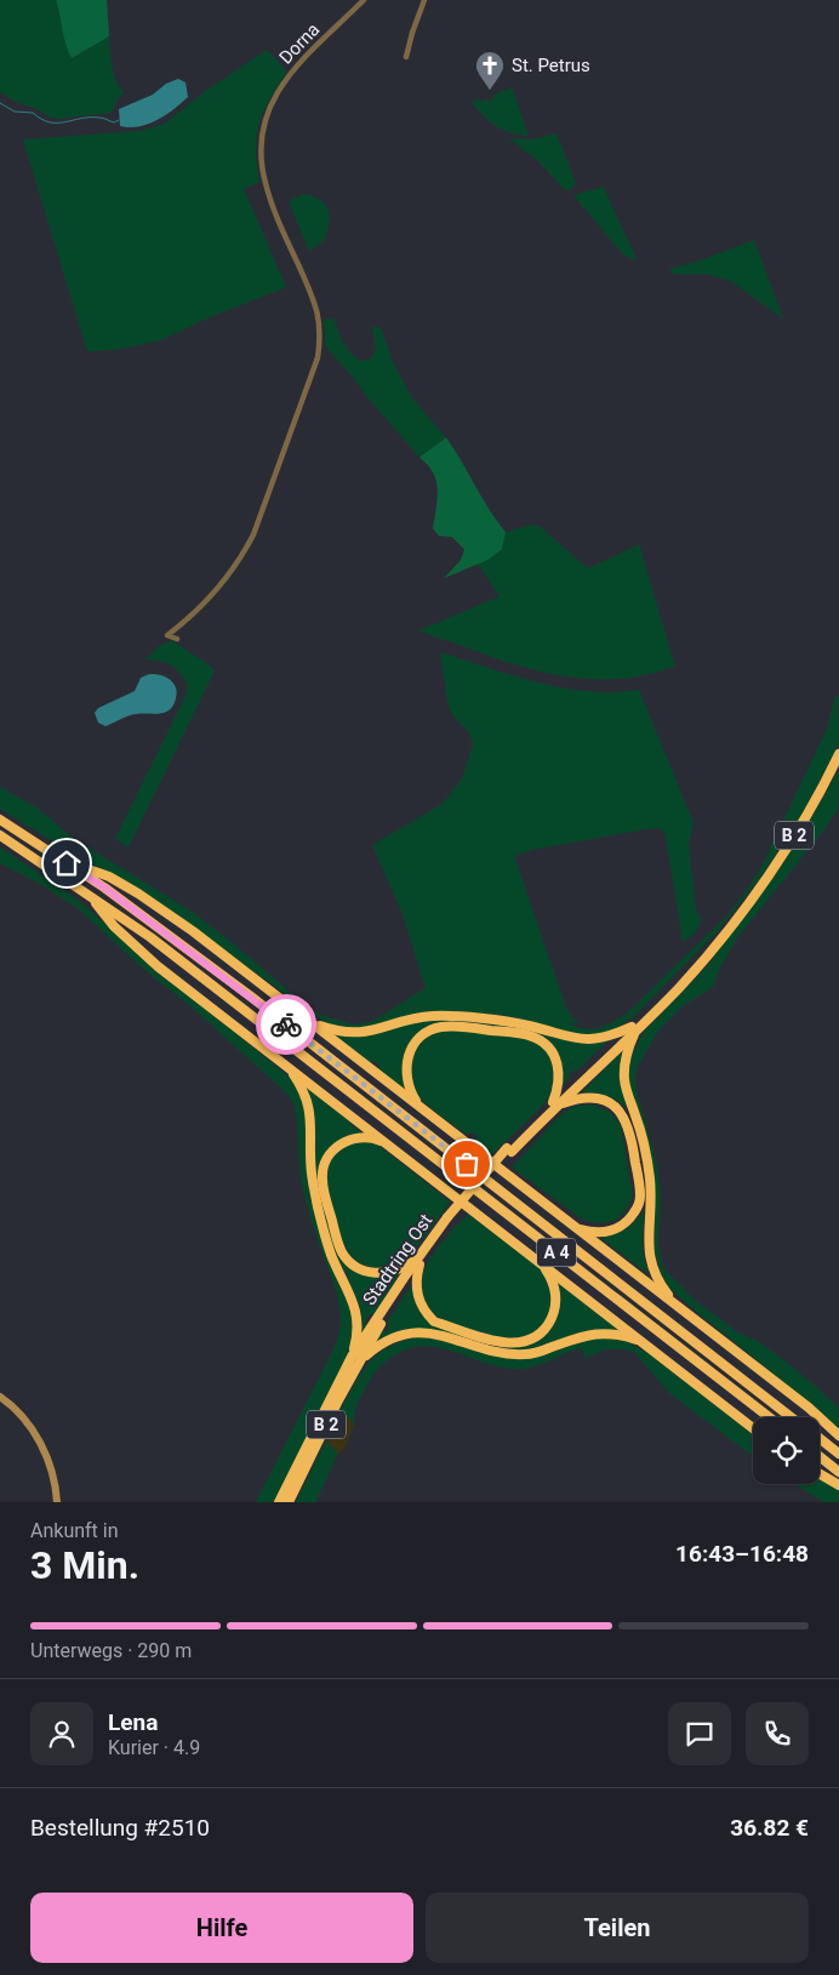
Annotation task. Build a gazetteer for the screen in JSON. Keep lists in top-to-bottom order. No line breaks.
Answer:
{"streets":{"highway":["B 2","A 4","Stadtring Ost"],"street":["Dorna"]},"crossings":[["B 2","Stadtring Ost"]],"places":{"church":["St. Petrus"]},"page":{"heading":["3 Min.","Ankunft in","16:43–16:48"],"panel":["Lena","Kurier · 4.9","Bestellung #2510","36.82 €"],"bar":"Unterwegs · 290 m","buttons":["Hilfe","Teilen"]}}
